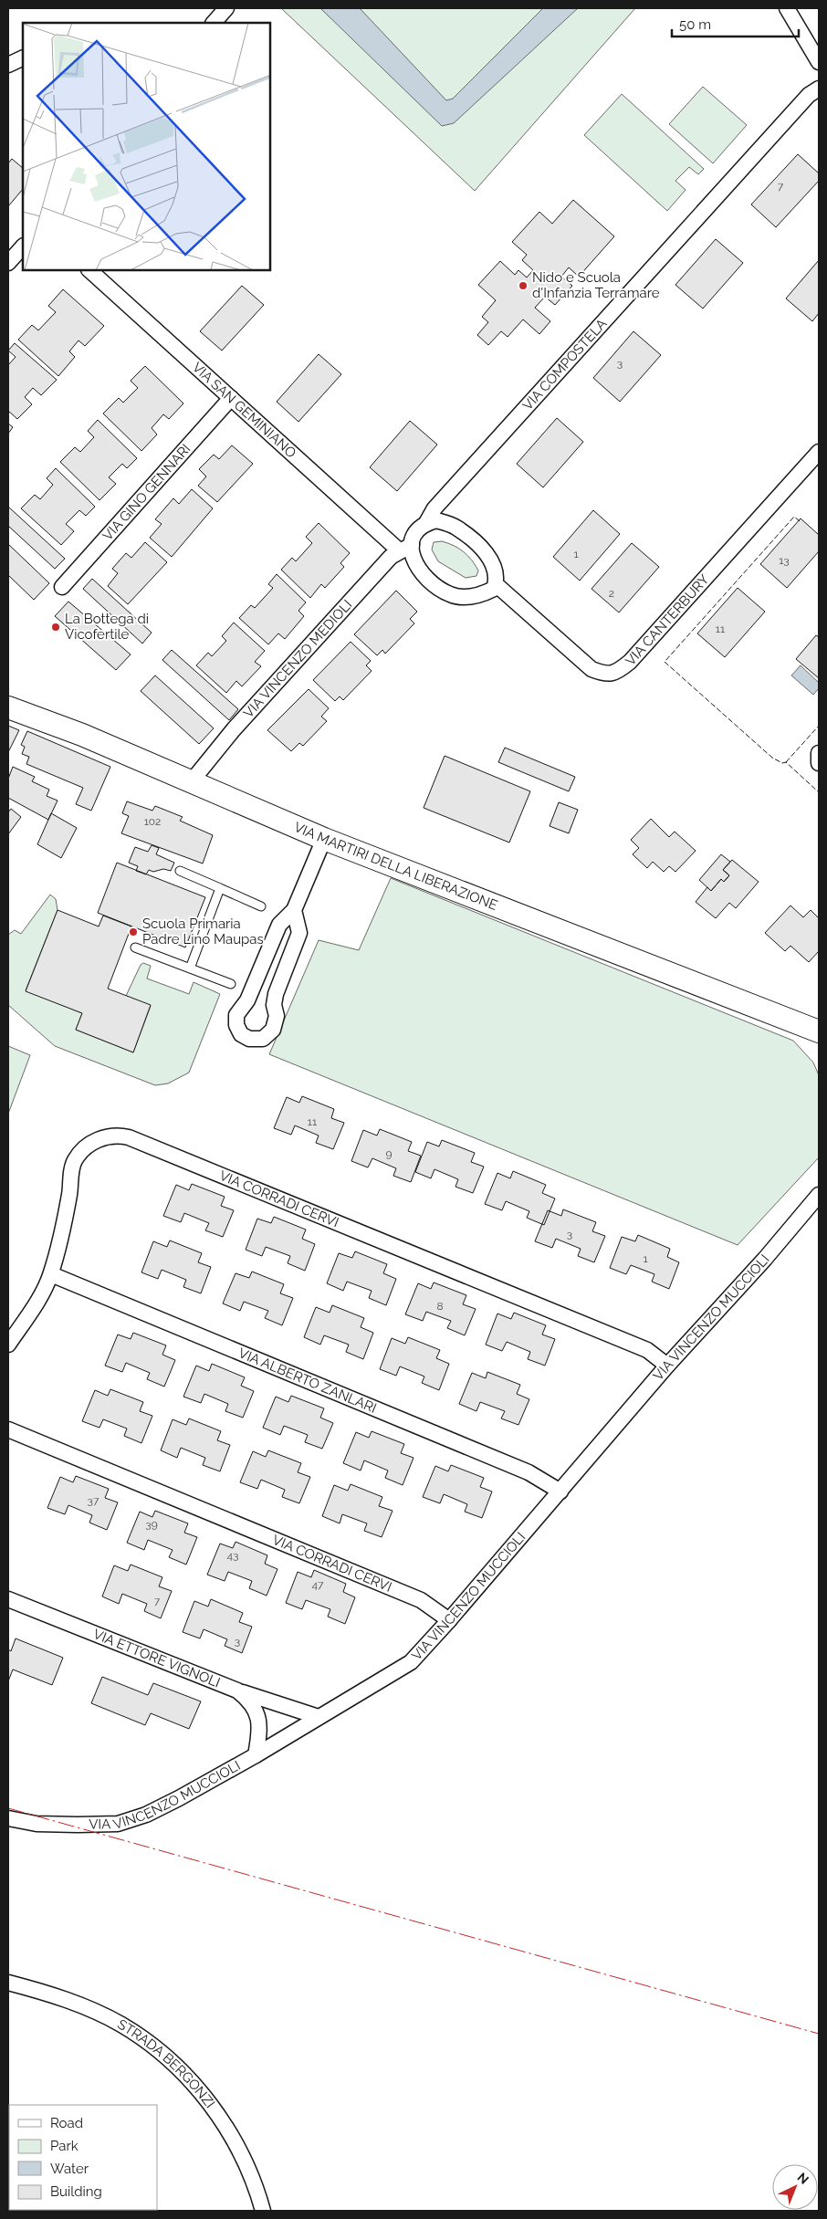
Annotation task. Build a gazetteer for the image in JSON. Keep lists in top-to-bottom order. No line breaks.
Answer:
{"streets":{"street":["VIA COMPOSTELA","VIA SAN GEMINIANO","VIA GINO GENNARI","VIA CANTERBURY","VIA VINCENZO MEDIOLI","VIA MARTIRI DELLA LIBERAZIONE","VIA CORRADI CERVI","VIA VINCENZO MUCCIOLI","VIA ALBERTO ZANLARI","VIA ETTORE VIGNOLI","STRADA BERGONZI"]},"crossings":[["VIA COMPOSTELA","VIA SAN GEMINIANO"],["VIA COMPOSTELA","VIA CANTERBURY"],["VIA COMPOSTELA","VIA VINCENZO MEDIOLI"],["VIA SAN GEMINIANO","VIA GINO GENNARI"],["VIA SAN GEMINIANO","VIA CANTERBURY"],["VIA SAN GEMINIANO","VIA VINCENZO MEDIOLI"],["VIA CANTERBURY","VIA VINCENZO MEDIOLI"],["VIA VINCENZO MEDIOLI","VIA MARTIRI DELLA LIBERAZIONE"],["VIA CORRADI CERVI","VIA VINCENZO MUCCIOLI"],["VIA CORRADI CERVI","VIA ALBERTO ZANLARI"],["VIA VINCENZO MUCCIOLI","VIA ALBERTO ZANLARI"],["VIA VINCENZO MUCCIOLI","VIA ETTORE VIGNOLI"]],"places":["Nido e Scuola d'Infanzia Terramare","La Bottega di Vicofertile","Scuola Primaria Padre Lino Maupas"],"house_numbers":["7","3","1","13","2","11","102","11","9","3","1","8","37","39","43","47","7","3"],"legend":["Road","Park","Water","Building"],"scale_bar":"50 m","north":"top right"}
